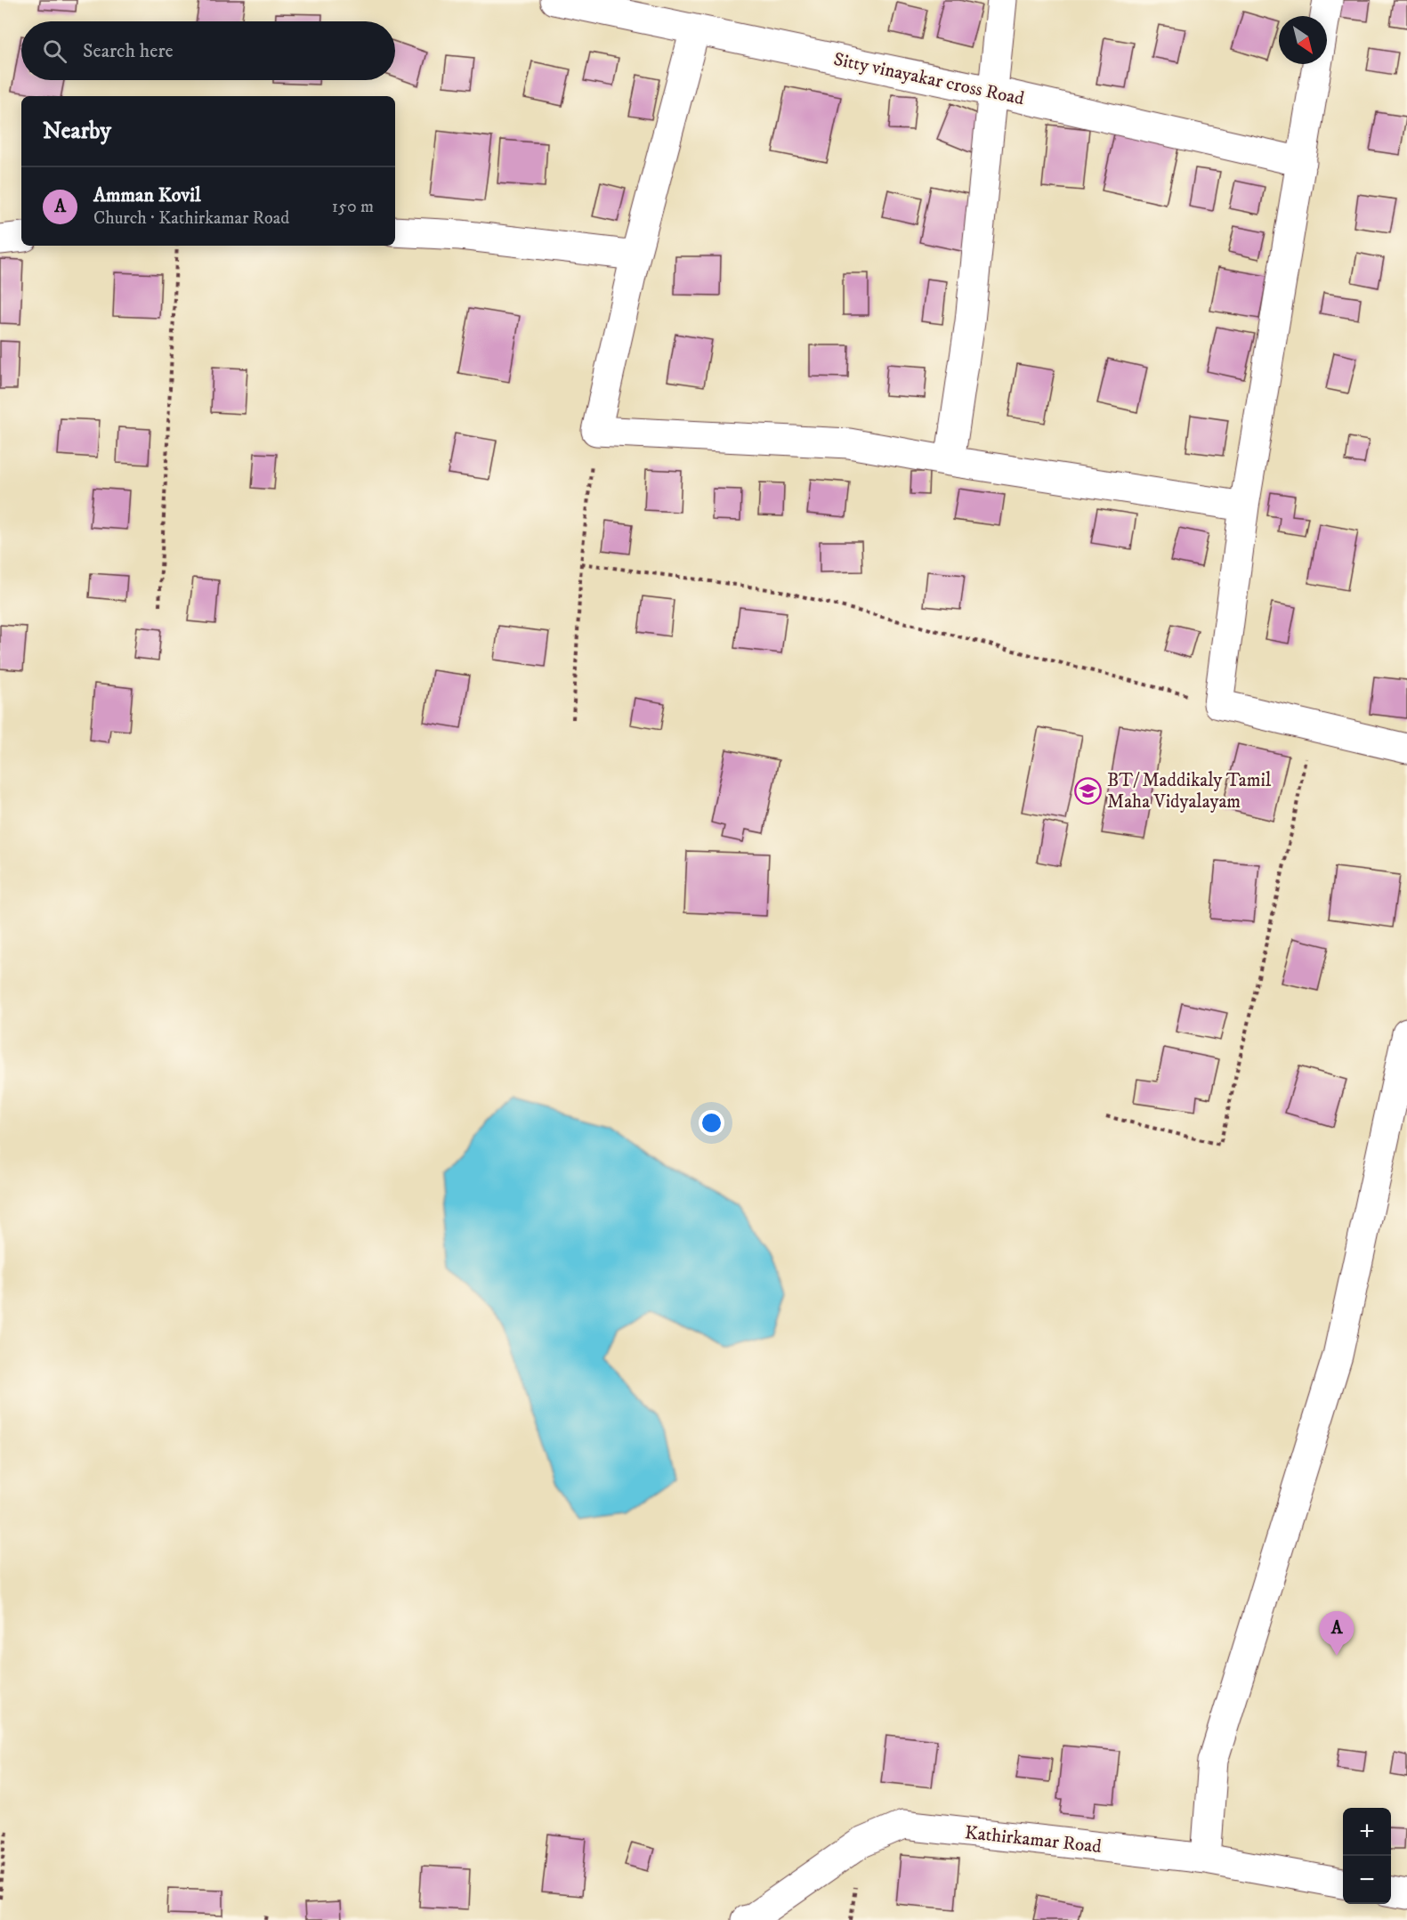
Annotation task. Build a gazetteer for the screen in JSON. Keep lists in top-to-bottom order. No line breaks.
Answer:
{"streets":{"street":["Sitty vinayakar cross Road","Kathirkamar Road"]},"places":{"school or university":["BT/ Maddikaly Tamil Maha Vidyalayam"]},"north":"bottom right","page":{"search":"Search here","heading":"Nearby","list":[{"mark":"A","name":"Amman Kovil","note":"Church · Kathirkamar Road","value":"150 m"}],"pins":"A","map_buttons":["+","−"]}}
